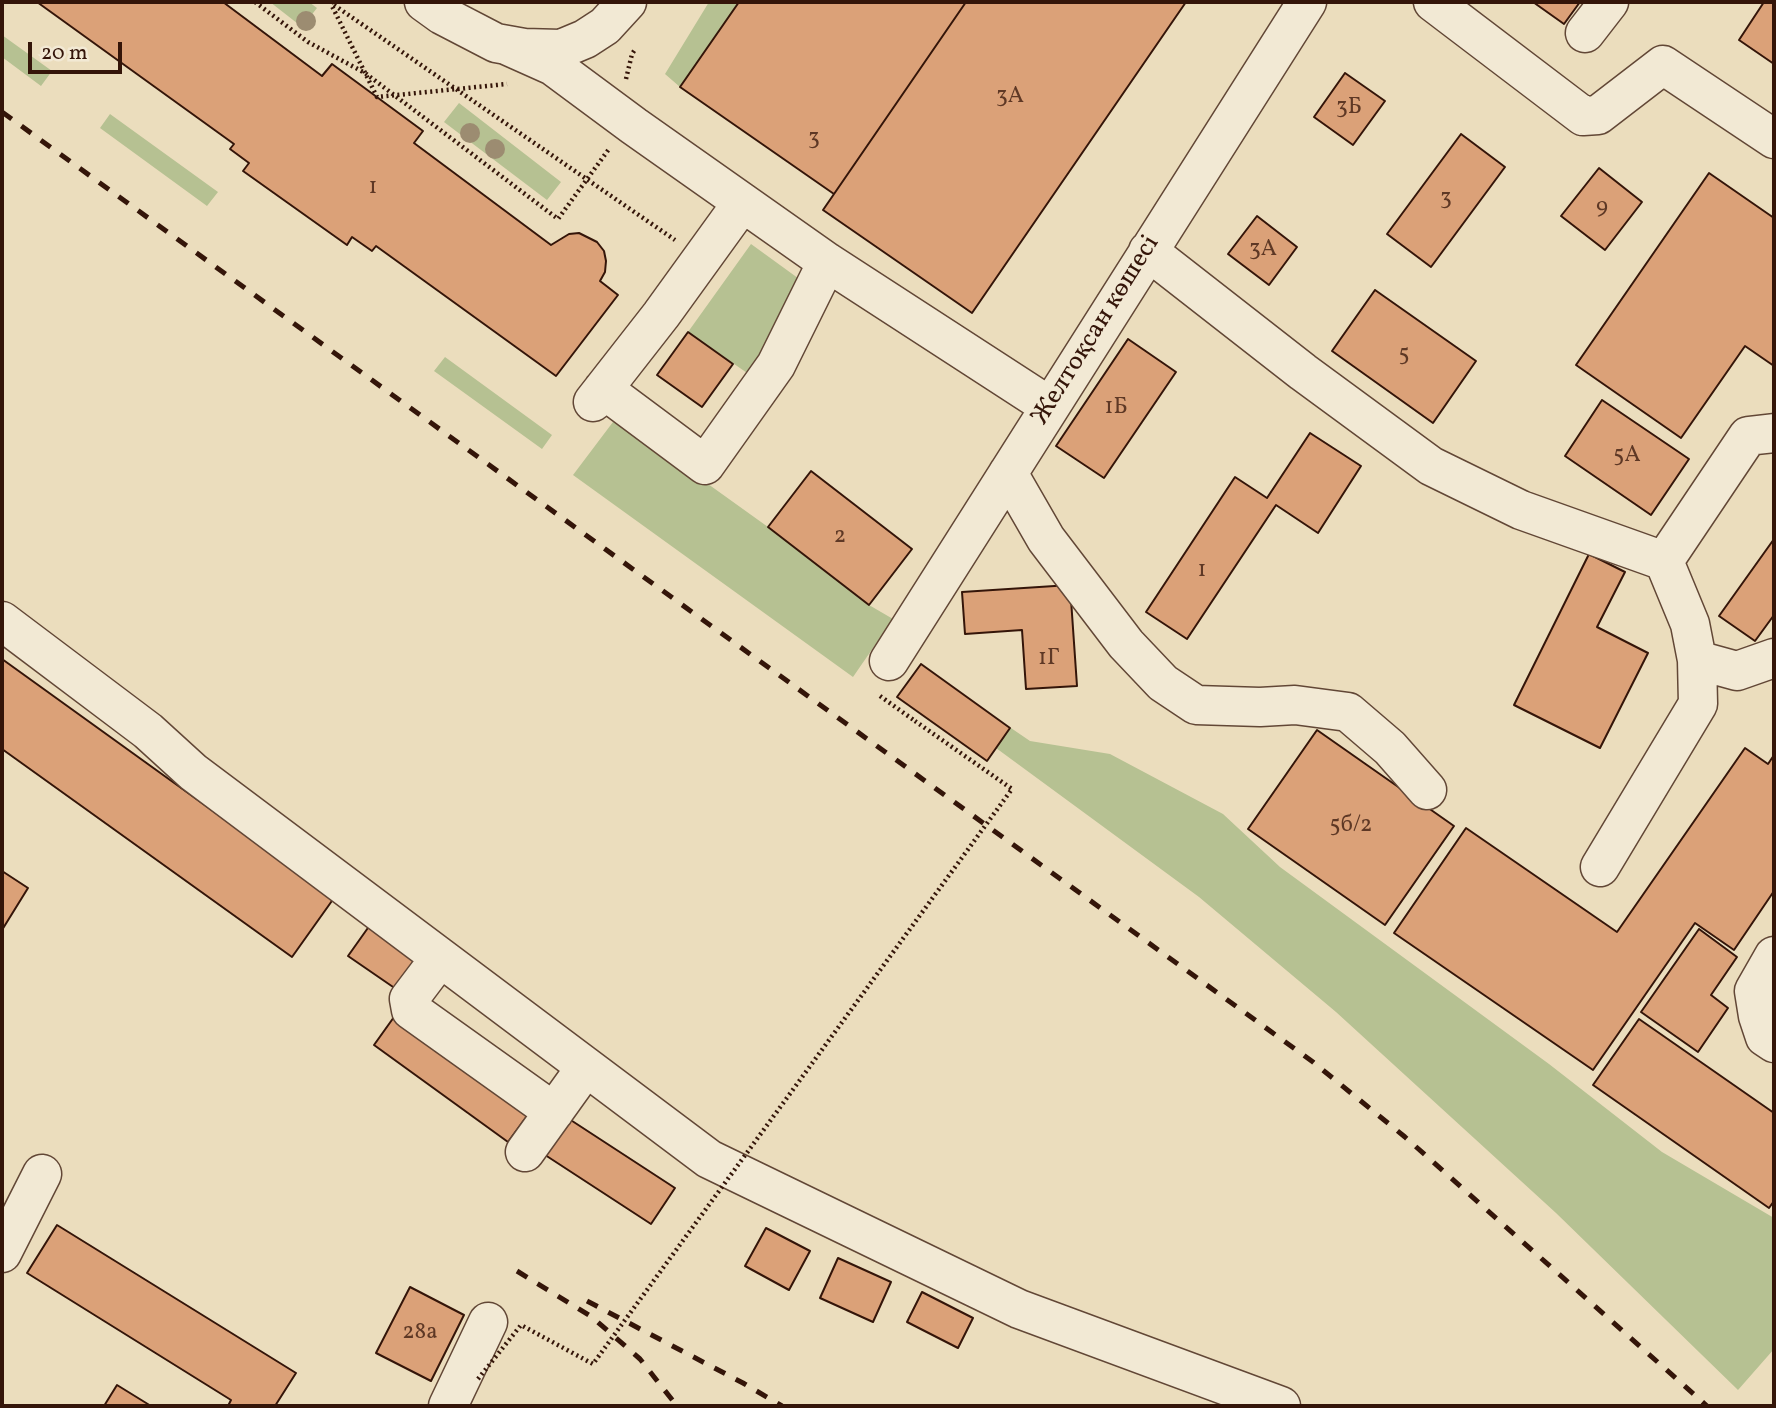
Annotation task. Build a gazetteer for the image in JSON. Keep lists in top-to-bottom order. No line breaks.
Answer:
{"streets":{"street":["Желтоқсан көшесі"]},"house_numbers":["3А","3Б","3","1","3","9","3А","5","1Б","5А","2","1","1Г","5б/2","28а"],"scale_bar":"20 m"}
